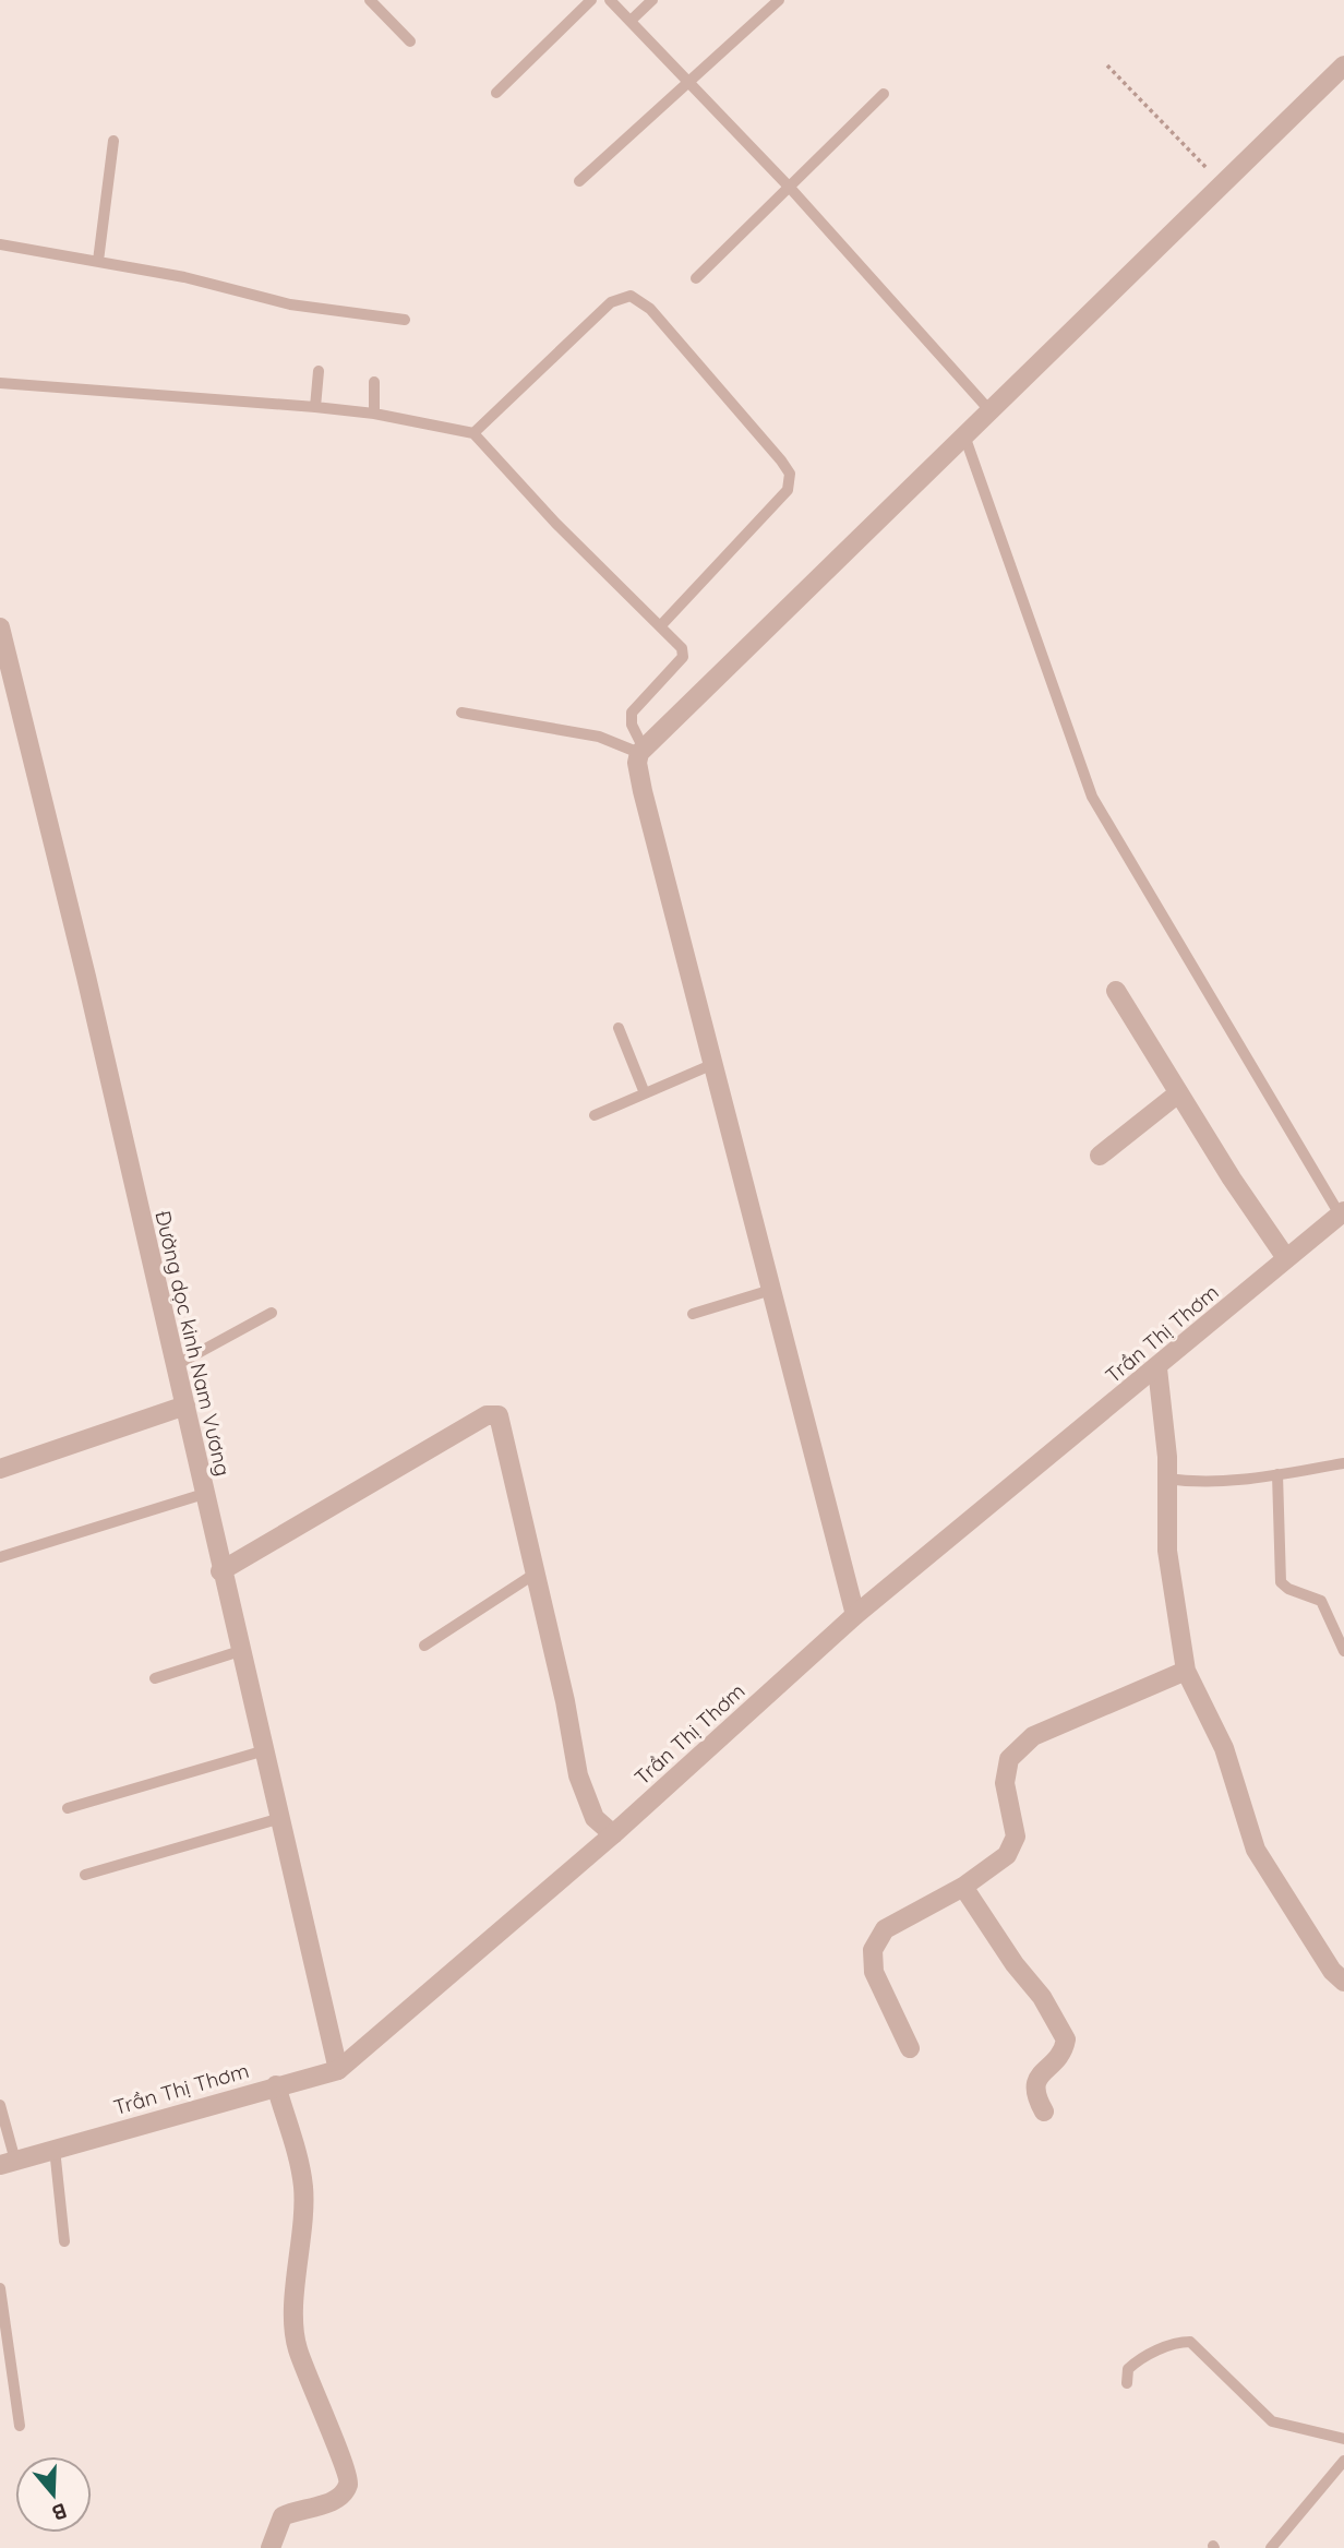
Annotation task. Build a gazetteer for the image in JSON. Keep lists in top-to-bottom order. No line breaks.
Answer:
{"streets":{"street":["Trần Thị Thơm","Đường dọc kinh Nam Vương"]},"crossings":[["Trần Thị Thơm","Đường dọc kinh Nam Vương"]],"north":"bottom"}
